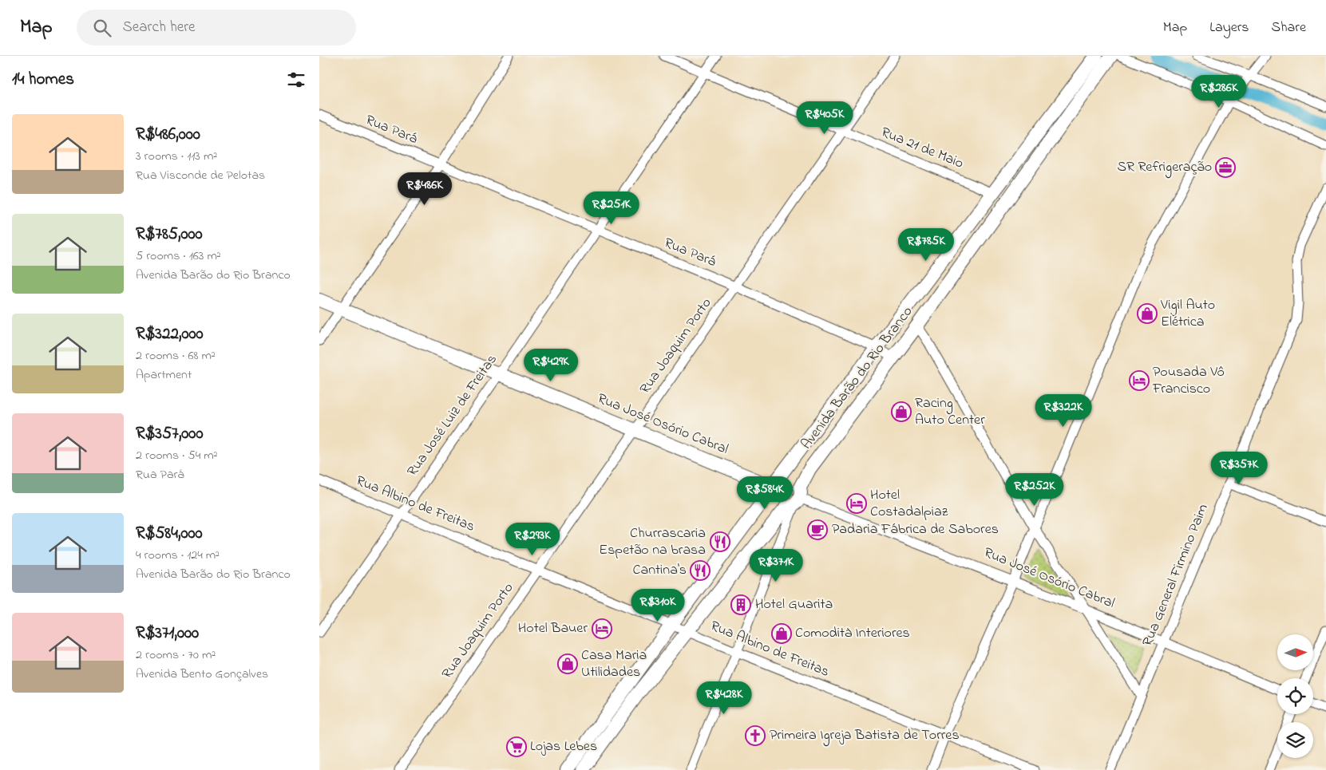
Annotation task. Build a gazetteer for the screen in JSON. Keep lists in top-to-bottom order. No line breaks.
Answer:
{"streets":{"main road":["Avenida Barão do Rio Branco","Rua José Osório Cabral"],"street":["Rua Pará","Rua 21 de Maio","Rua Joaquim Porto","Rua José Luiz de Freitas","Rua Albino de Freitas","Rua General Firmino Paim"]},"crossings":[["Rua Pará","Rua Joaquim Porto"],["Rua Pará","Avenida Barão do Rio Branco"],["Rua Pará","Rua José Luiz de Freitas"],["Rua 21 de Maio","Rua Joaquim Porto"],["Rua 21 de Maio","Avenida Barão do Rio Branco"],["Rua 21 de Maio","Rua José Luiz de Freitas"],["Rua Joaquim Porto","Rua José Osório Cabral"],["Rua Joaquim Porto","Rua Albino de Freitas"],["Avenida Barão do Rio Branco","Rua José Osório Cabral"],["Avenida Barão do Rio Branco","Rua Albino de Freitas"],["Rua José Luiz de Freitas","Rua José Osório Cabral"],["Rua José Luiz de Freitas","Rua Albino de Freitas"],["Rua José Osório Cabral","Rua General Firmino Paim"]],"places":{"office":["SR Refrigeração"],"shop":["Vigil Auto Elétrica","Racing Auto Center","Comodità Interiores","Casa Maria Utilidades"],"hotel":["Pousada Vô Francisco","Hotel Costadalpiaz","Hotel Bauer"],"cafe":["Padaria Fábrica de Sabores"],"restaurant":["Churrascaria Espetão na brasa","Cantina's"],"building":["Hotel Guarita"],"church":["Primeira Igreja Batista de Torres"],"supermarket":["Lojas Lebes"]},"north":"right","page":{"header":"Map","search":"Search here","nav":["Map","Layers","Share"],"heading":"14 homes","price":["R$286K","R$405K","R$486K","R$251K","R$785K","R$429K","R$322K","R$357K","R$252K","R$584K","R$293K","R$371K","R$310K","R$428K"],"list":[{"name":"R$486,000","note":"3 rooms · 113 m² · Rua Visconde de Pelotas"},{"name":"R$785,000","note":"5 rooms · 163 m² · Avenida Barão do Rio Branco"},{"name":"R$322,000","note":"2 rooms · 68 m² · Apartment"},{"name":"R$357,000","note":"2 rooms · 54 m² · Rua Pará"},{"name":"R$584,000","note":"4 rooms · 124 m² · Avenida Barão do Rio Branco"},{"name":"R$371,000","note":"2 rooms · 70 m² · Avenida Bento Gonçalves"}]}}
